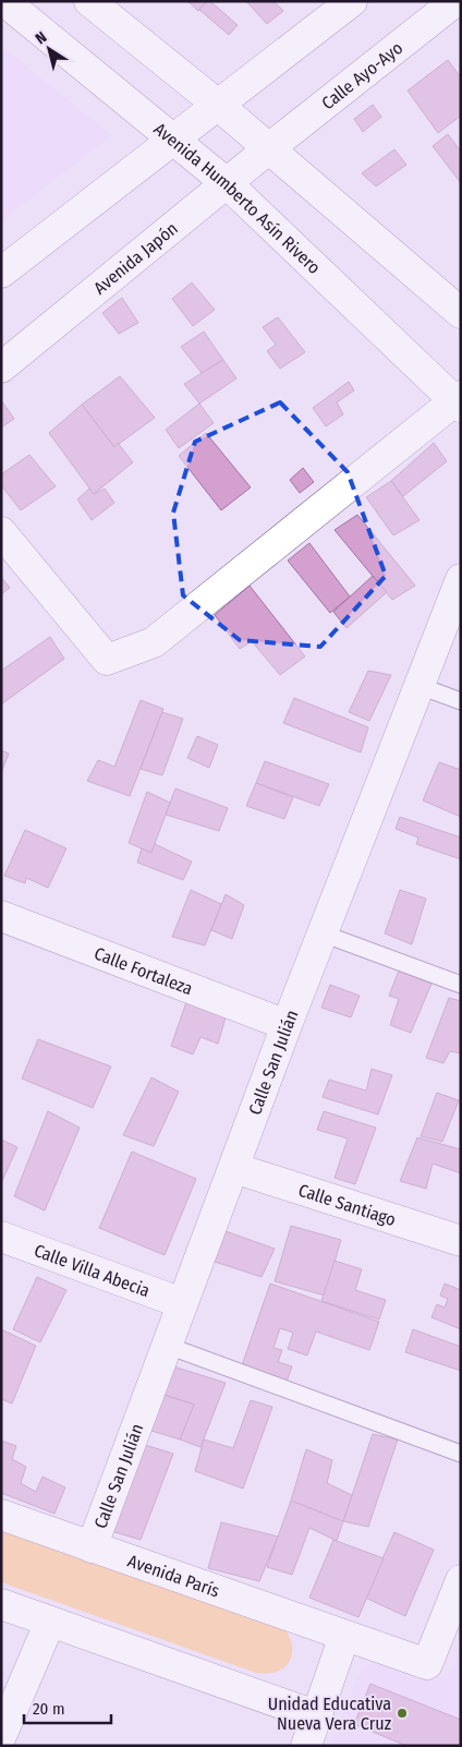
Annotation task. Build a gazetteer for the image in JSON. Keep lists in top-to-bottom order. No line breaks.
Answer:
{"streets":{"street":["Calle Ayo-Ayo","Avenida Humberto Asín Rivero","Avenida Japón","Calle Fortaleza","Calle San Julián","Calle Santiago","Calle Villa Abecia","Avenida París"]},"crossings":[["Calle Ayo-Ayo","Avenida Japón"],["Avenida Humberto Asín Rivero","Avenida Japón"],["Calle Fortaleza","Calle San Julián"],["Calle San Julián","Calle Santiago"],["Calle San Julián","Calle Villa Abecia"],["Calle San Julián","Avenida París"]],"places":["Unidad Educativa Nueva Vera Cruz"],"scale_bar":"20 m","north":"top left"}
